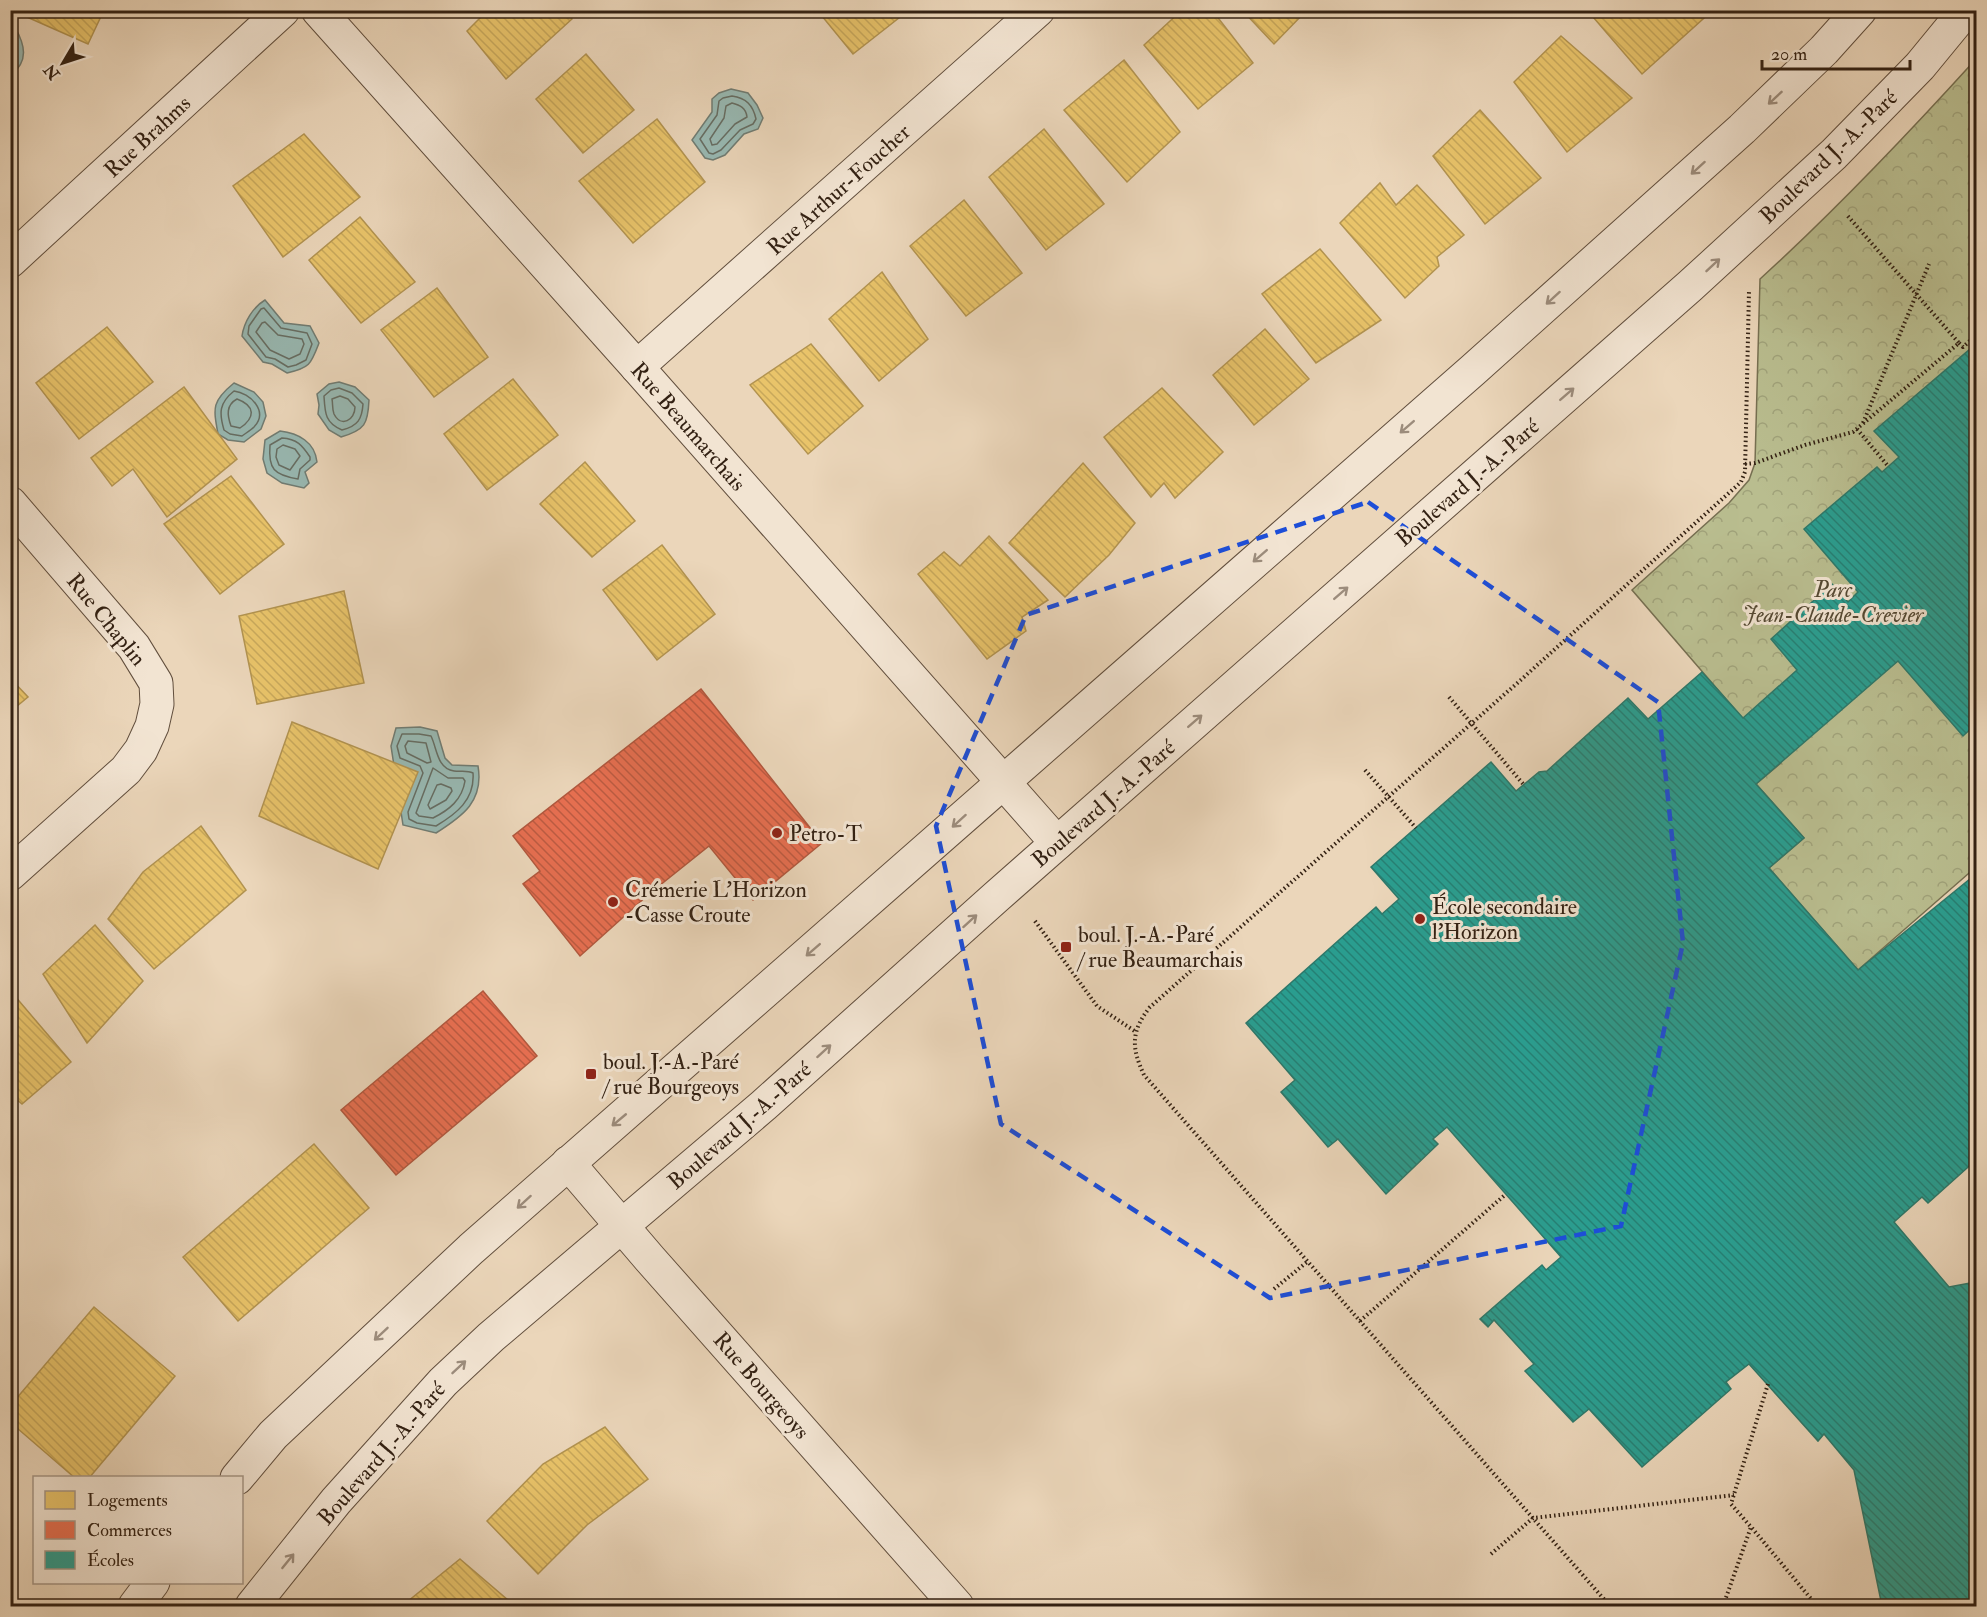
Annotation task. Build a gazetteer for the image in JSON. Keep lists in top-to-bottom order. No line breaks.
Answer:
{"streets":{"street":["Rue Brahms","Boulevard J.-A.-Paré","Rue Arthur-Foucher","Rue Beaumarchais","Rue Chaplin","Rue Bourgeoys"]},"crossings":[["Boulevard J.-A.-Paré","Rue Beaumarchais"],["Boulevard J.-A.-Paré","Rue Bourgeoys"],["Rue Arthur-Foucher","Rue Beaumarchais"]],"parks":["Parc Jean-Claude-Crevier"],"places":{"other":["Petro-T","Crémerie L'Horizon -Casse Croute","École secondaire l'Horizon"],"transit":["boul. J.-A.-Paré / rue Beaumarchais","boul. J.-A.-Paré / rue Bourgeoys"]},"legend":["Logements","Commerces","Écoles"],"scale_bar":"20 m","north":"bottom left"}
